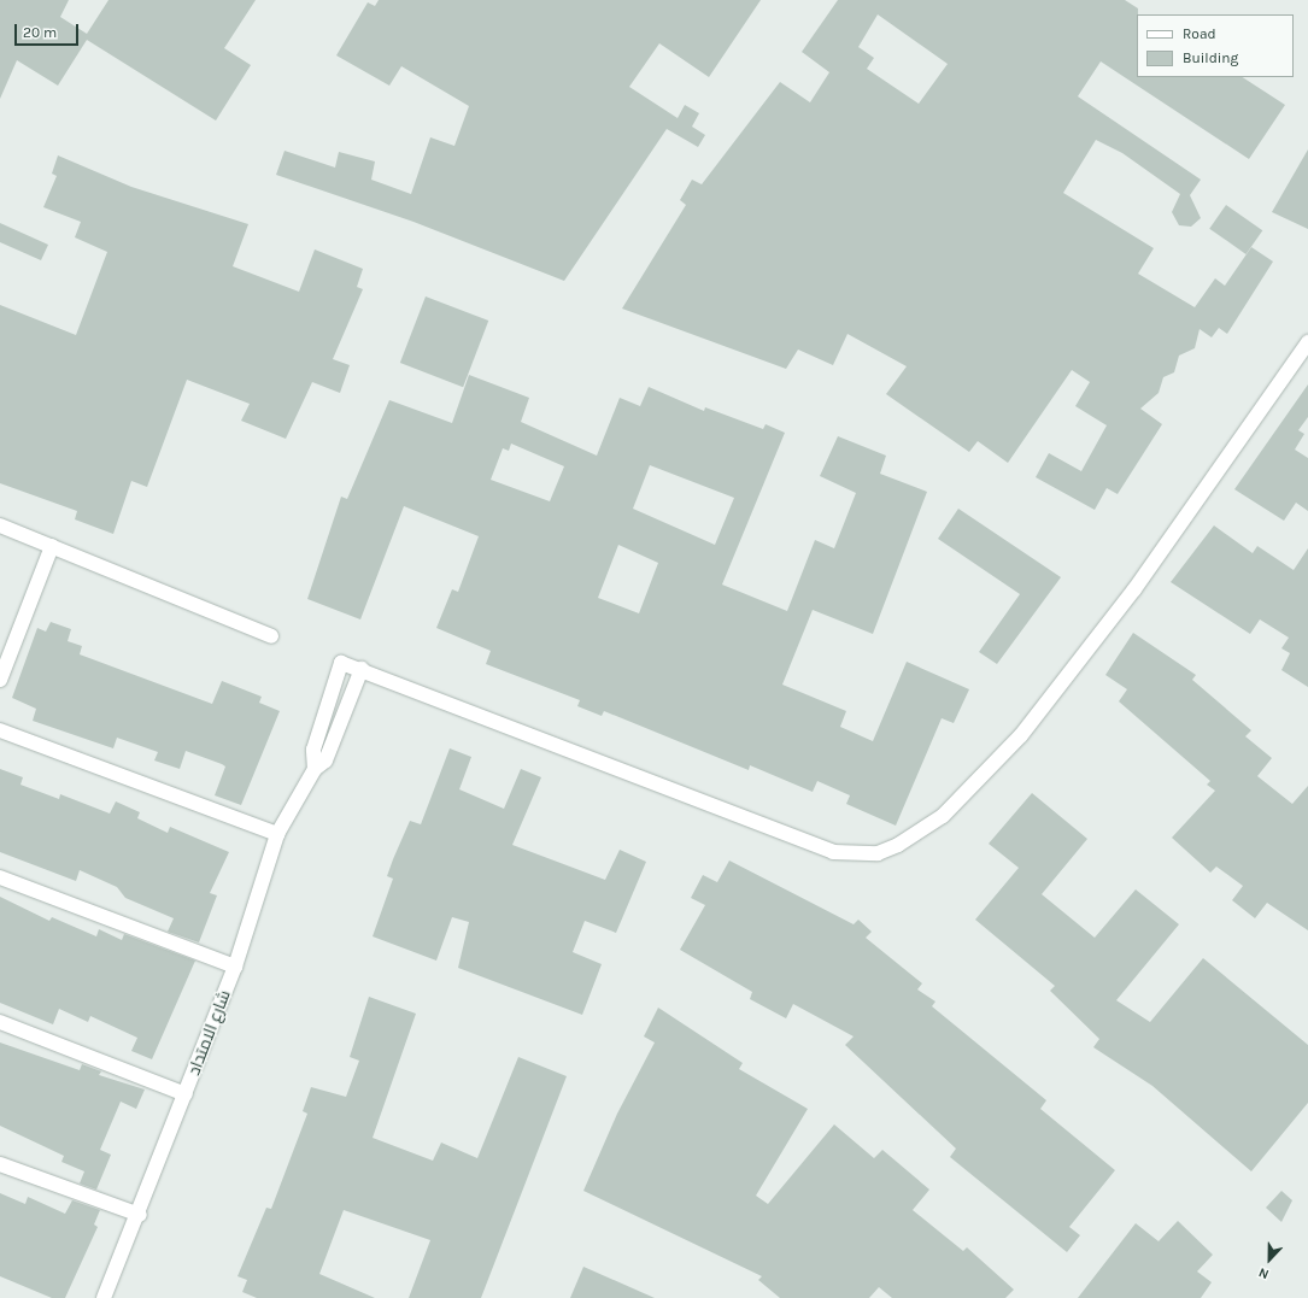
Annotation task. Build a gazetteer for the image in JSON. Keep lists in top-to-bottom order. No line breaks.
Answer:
{"streets":{"street":["شارع الامتداد"]},"legend":["Road","Building"],"scale_bar":"20 m","north":"bottom"}
